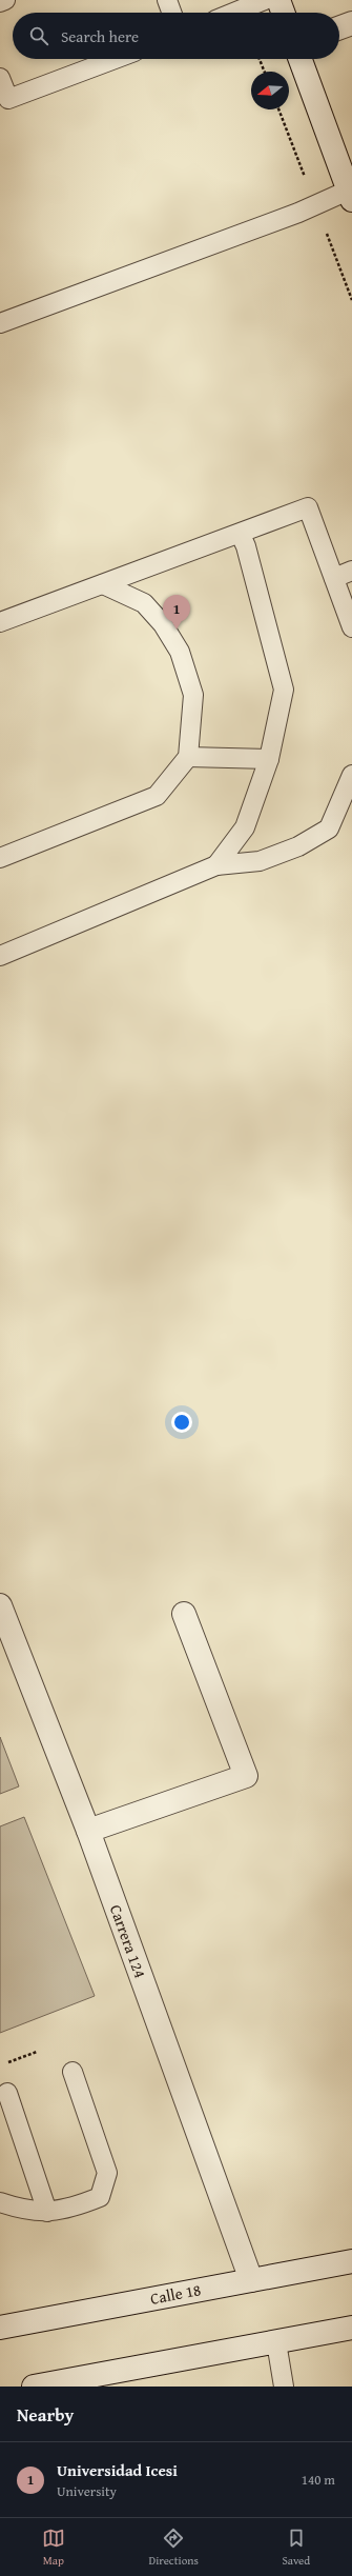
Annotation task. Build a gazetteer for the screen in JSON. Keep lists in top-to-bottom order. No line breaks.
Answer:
{"streets":{"street":["Carrera 124","Calle 18"]},"crossings":[["Carrera 124","Calle 18"]],"north":"left","page":{"search":"Search here","pins":"1","heading":"Nearby","list":[{"mark":"1","name":"Universidad Icesi","note":"University","value":"140 m"}],"nav":["Map","Directions","Saved"]}}
